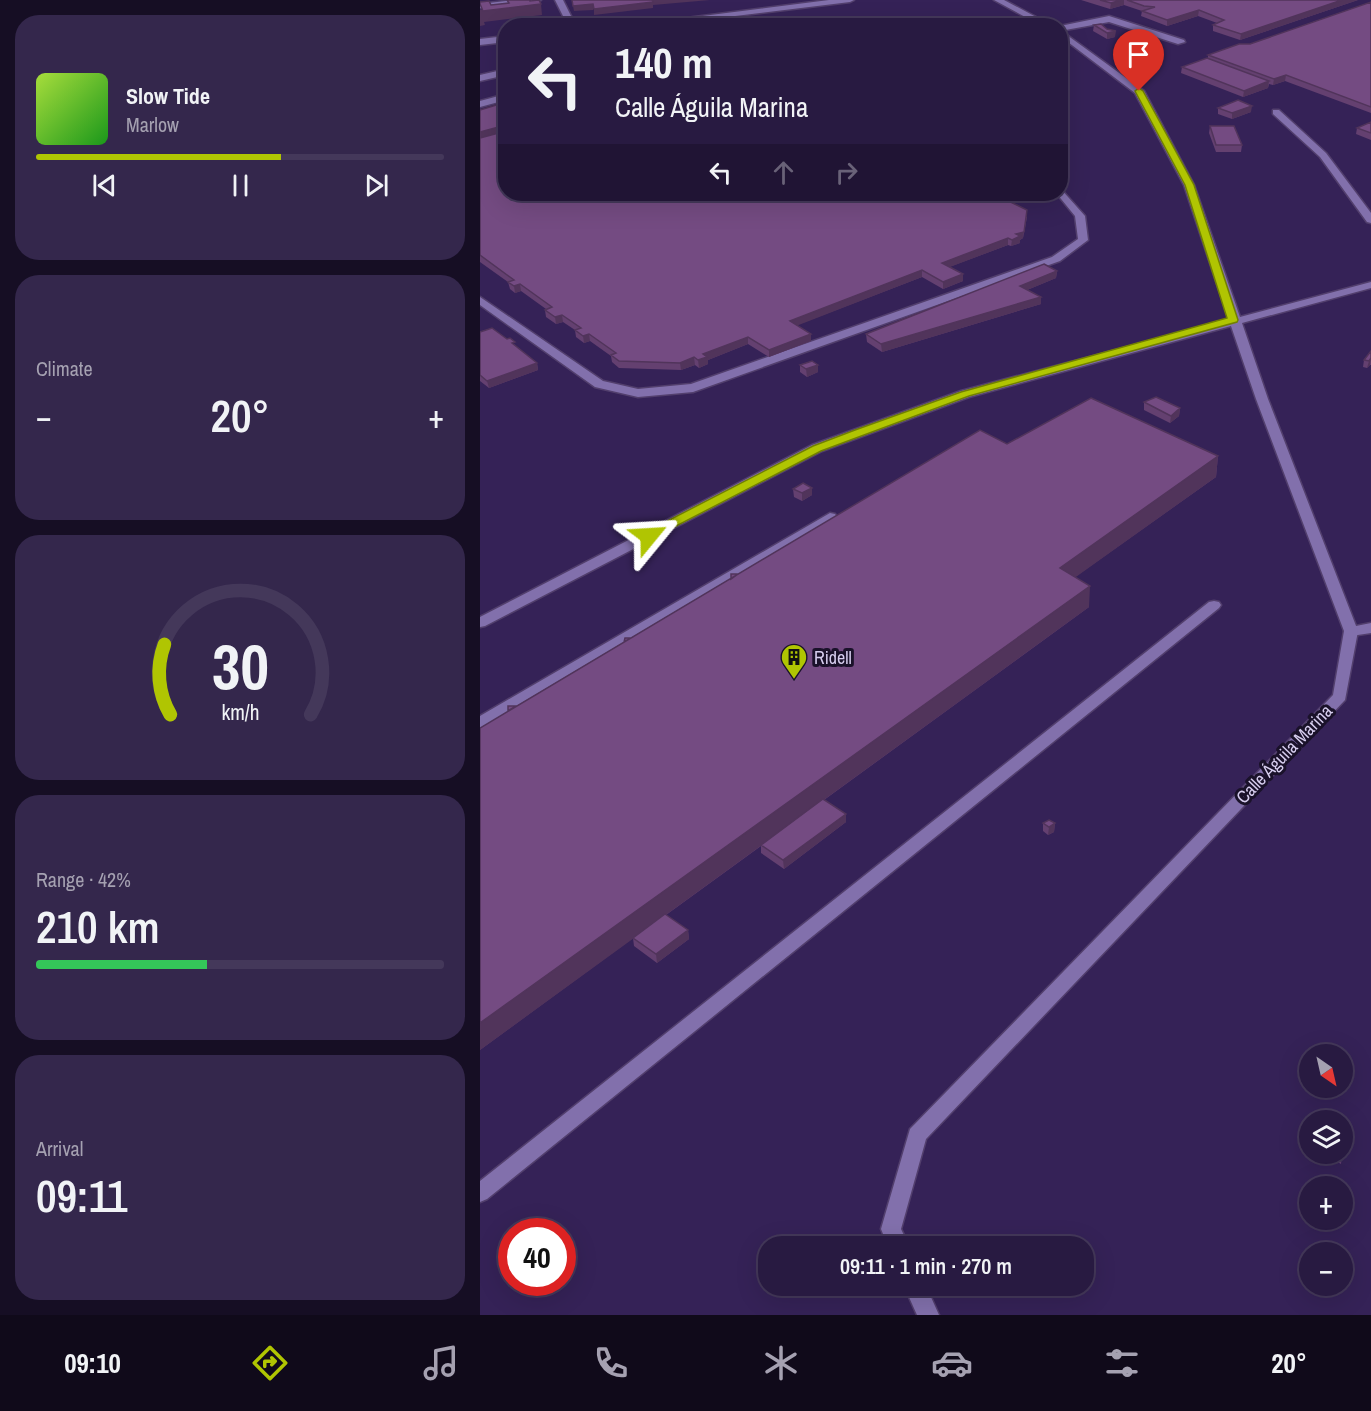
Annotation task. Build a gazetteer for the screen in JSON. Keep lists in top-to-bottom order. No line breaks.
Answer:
{"streets":{"street":["Calle Águila Marina"]},"places":{"building":["Ridell"]},"north":"bottom right","page":{"turn":["140 m","Calle Águila Marina"],"song":["Slow Tide","Marlow"],"tile":["Climate",["Range · 42%","210 km"],["Arrival","09:11"]],"heat":["−","20°","+"],"map_buttons":["+","−"],"limit":"40","trip":"09:11 · 1 min · 270 m","tabs":["09:10","20°"],"gauge":["30","km/h"]}}
